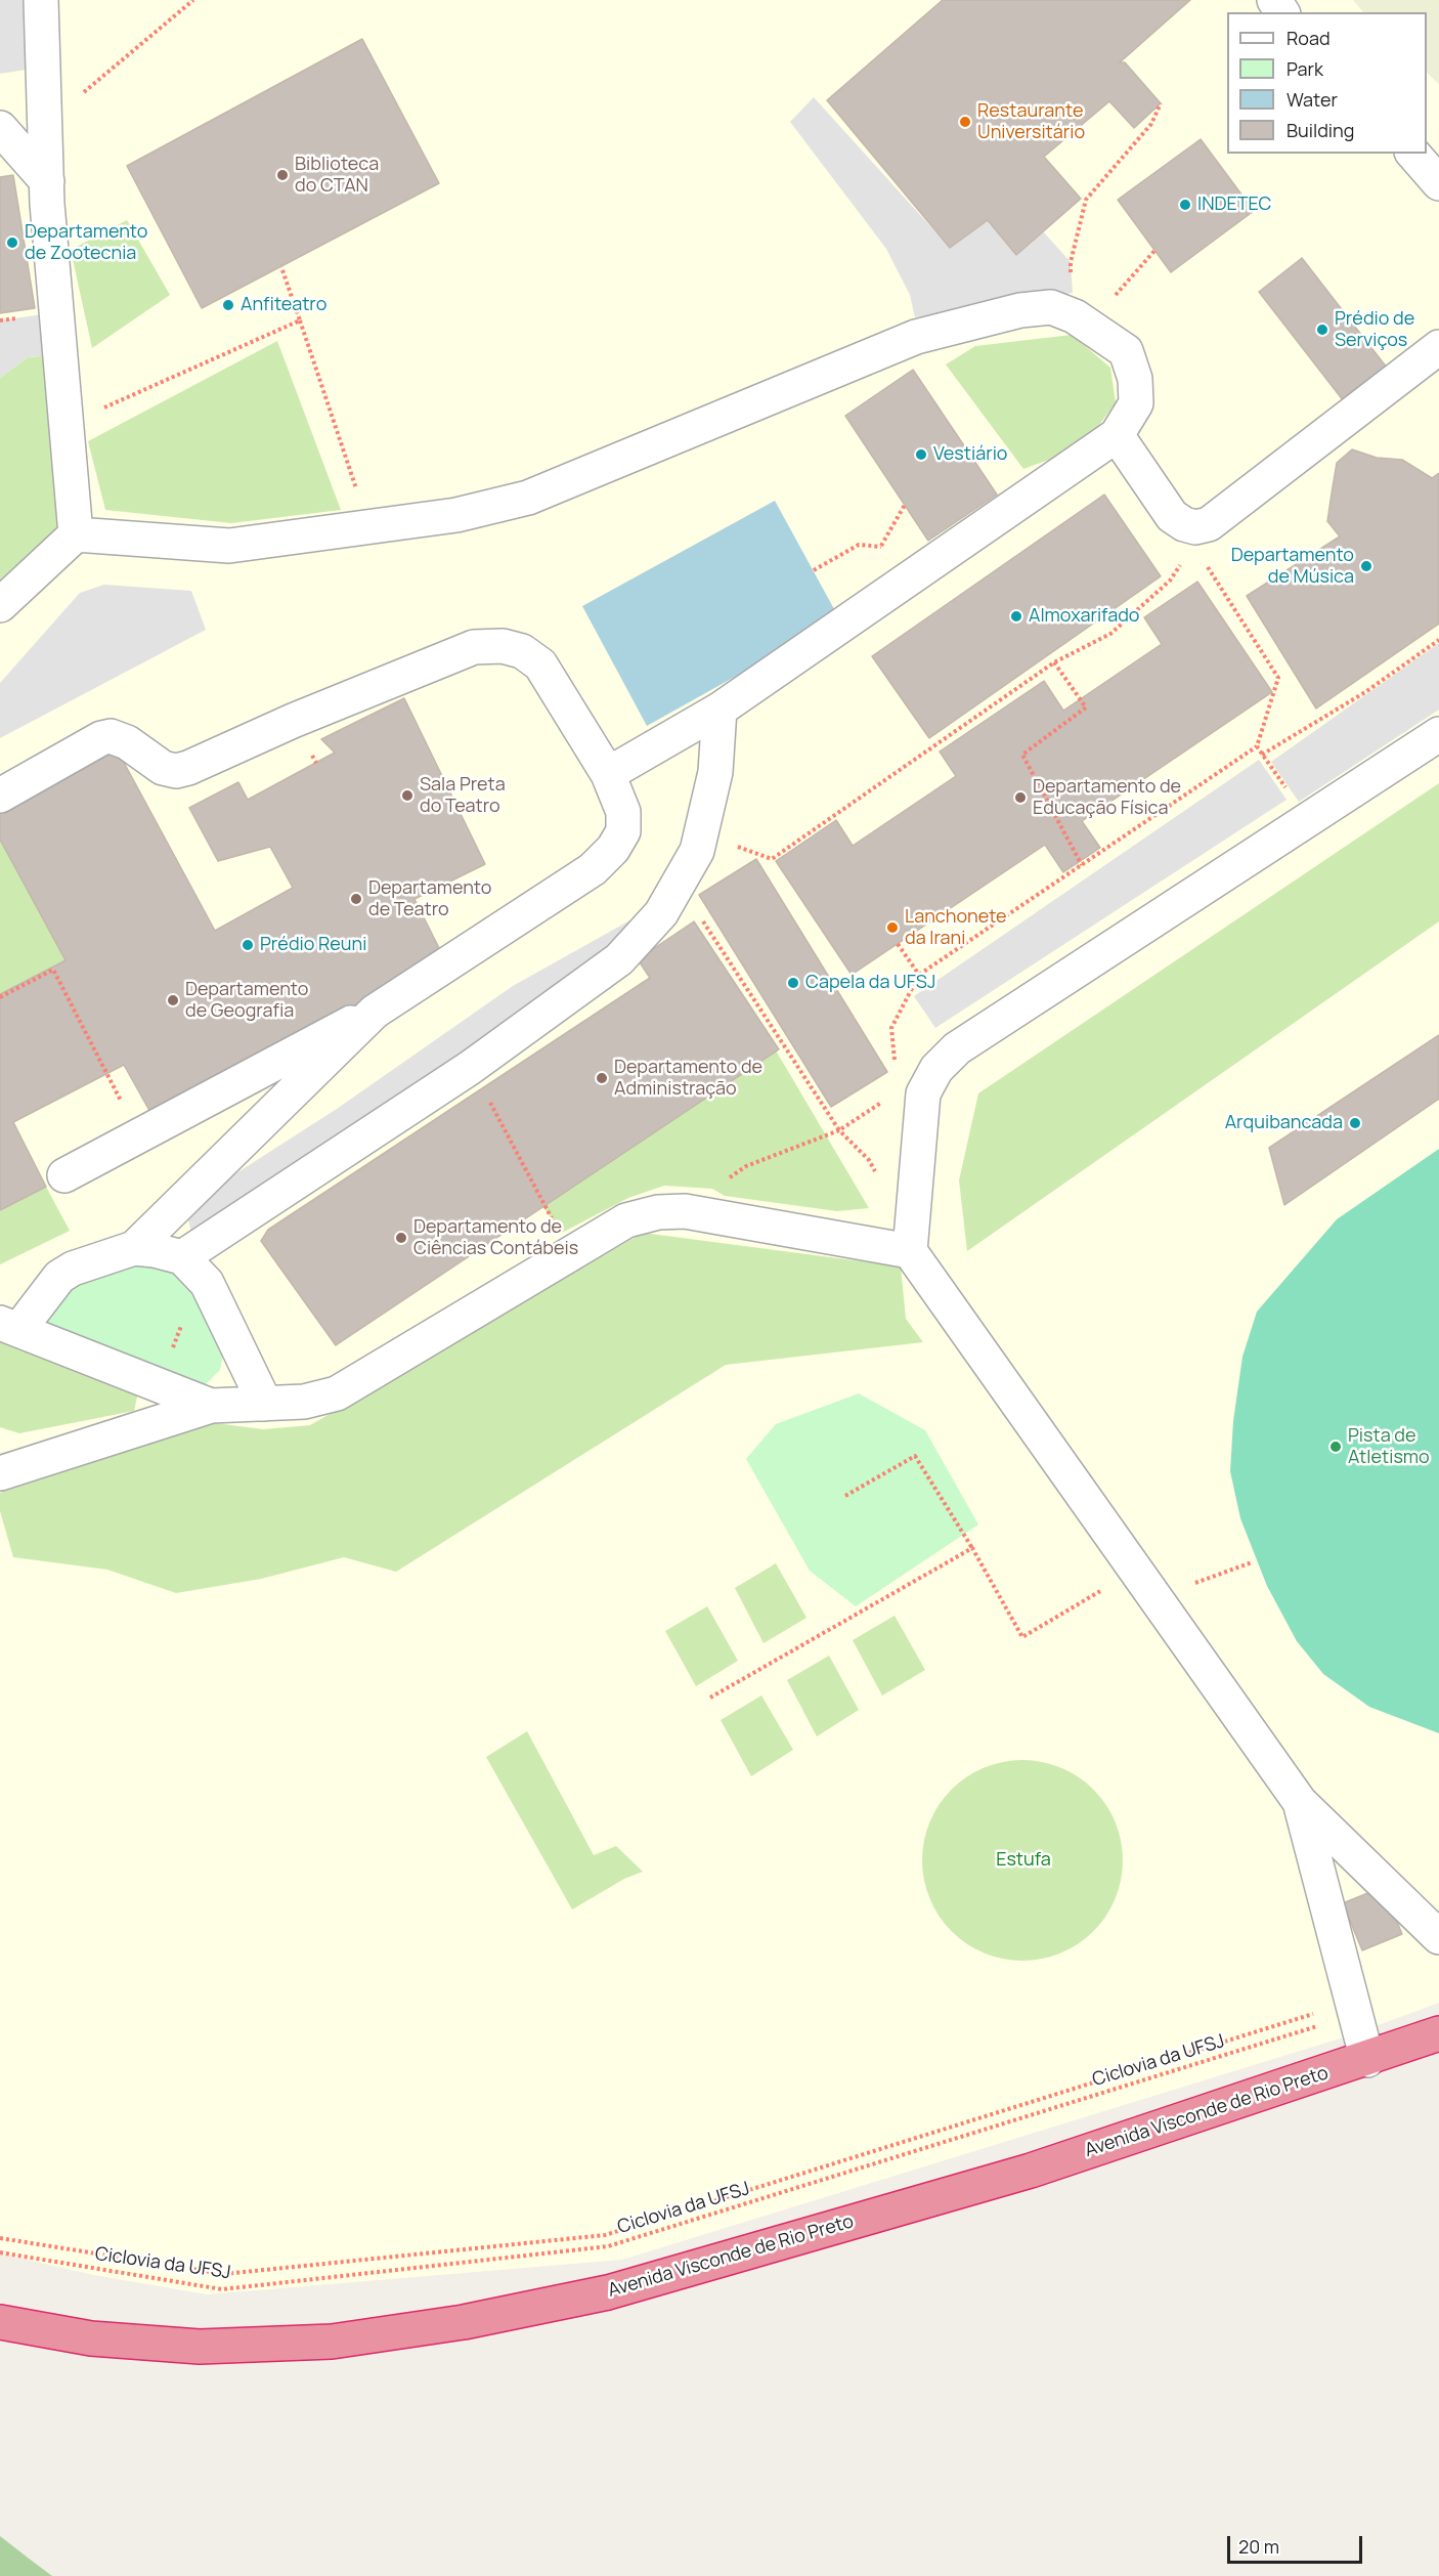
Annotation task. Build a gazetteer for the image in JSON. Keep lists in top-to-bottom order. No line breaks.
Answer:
{"streets":{"highway":["Avenida Visconde de Rio Preto"],"path":["Ciclovia da UFSJ"]},"parks":["Estufa"],"places":["Restaurante Universitário","Biblioteca do CTAN","INDETEC","Departamento de Zootecnia","Anfiteatro","Prédio de Serviços","Vestiário","Departamento de Música","Almoxarifado","Sala Preta do Teatro","Departamento de Educação Física","Departamento de Teatro","Lanchonete da Irani","Prédio Reuni","Capela da UFSJ","Departamento de Geografia","Departamento de Administração","Arquibancada","Departamento de Ciências Contábeis","Pista de Atletismo"],"legend":["Road","Park","Water","Building"],"scale_bar":"20 m"}
